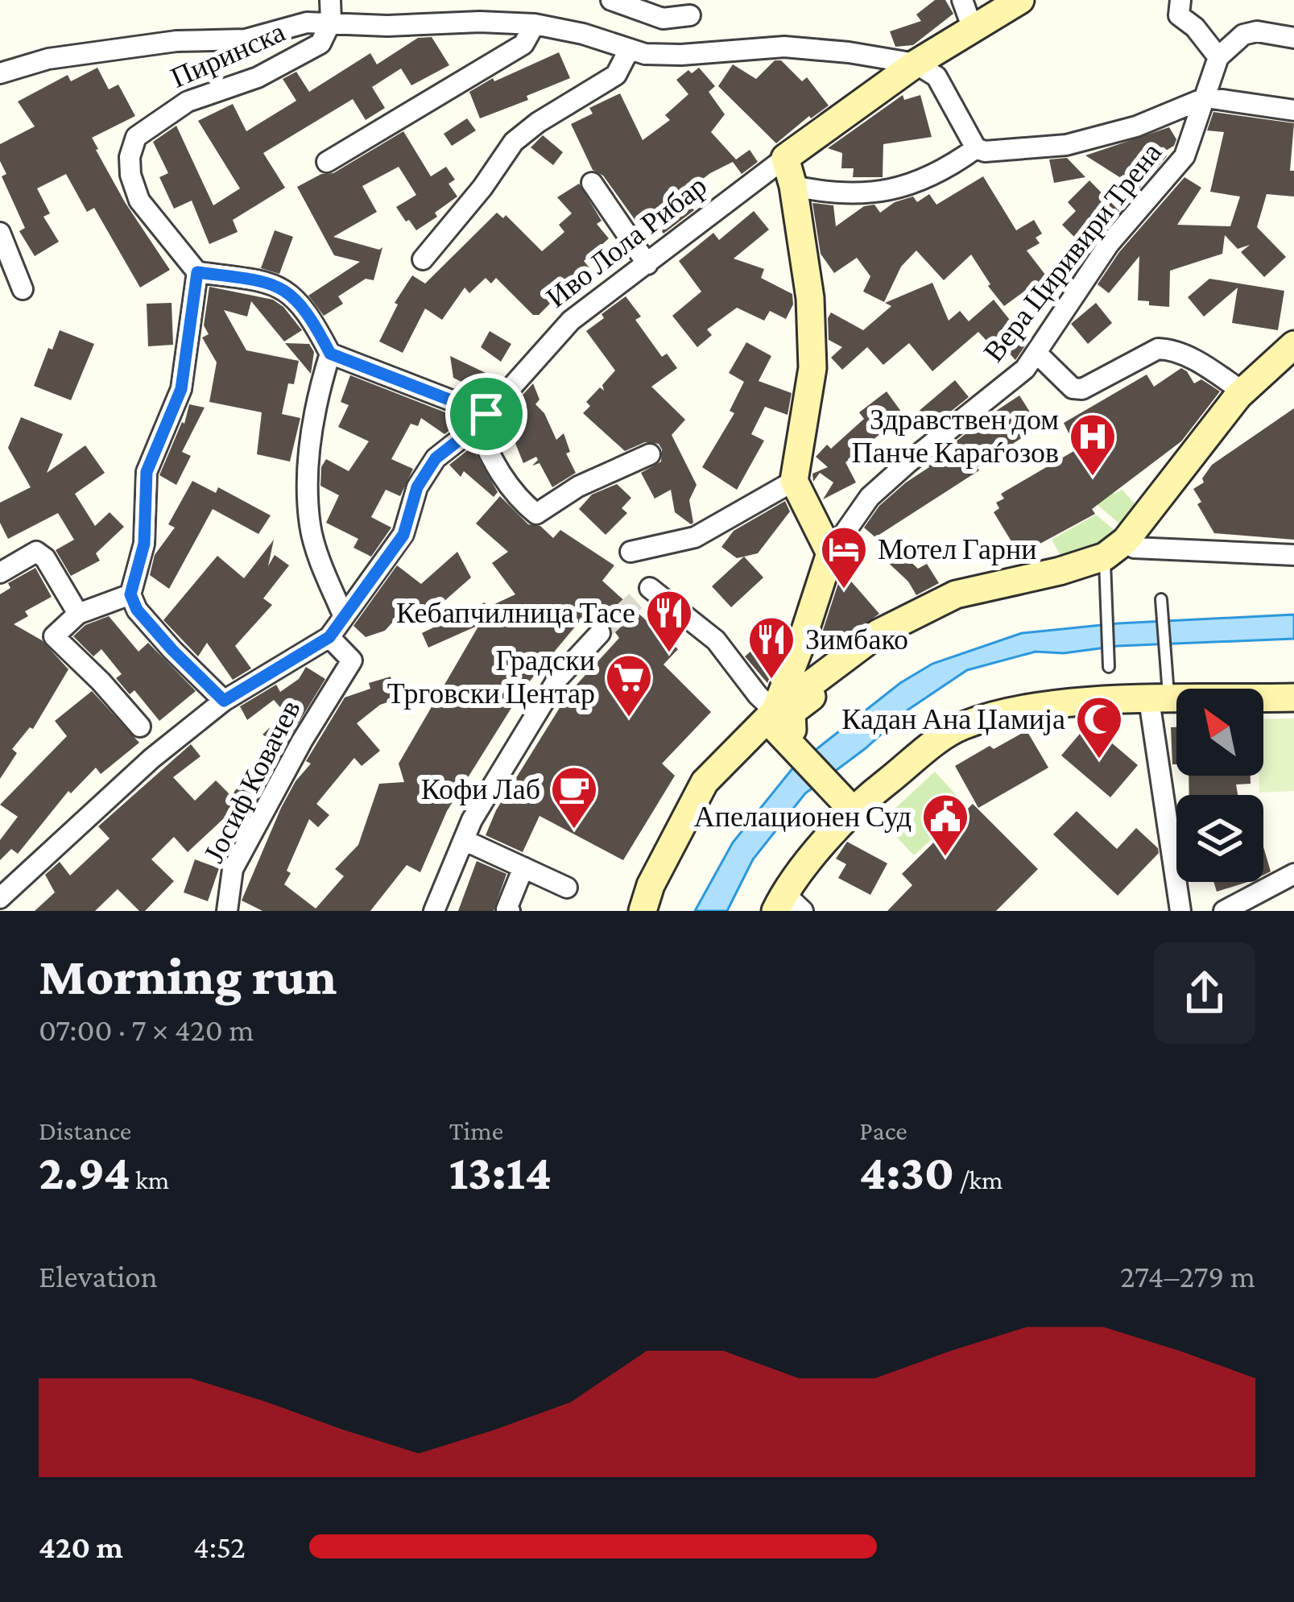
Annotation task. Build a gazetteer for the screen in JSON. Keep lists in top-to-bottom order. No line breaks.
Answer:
{"streets":{"street":["Пиринска","Иво Лола Рибар","Вера Циривири Трена","Јосиф Ковачев"]},"crossings":[["Иво Лола Рибар","Јосиф Ковачев"]],"places":{"hospital":["Здравствен дом Панче Караѓозов"],"hotel":["Мотел Гарни"],"restaurant":["Кебапчилница Тасе","Зимбако"],"supermarket":["Градски Трговски Центар"],"mosque":["Кадан Ана Џамија"],"cafe":["Кофи Лаб"],"public building":["Апелационен Суд"]},"north":"top left","page":{"heading":["Morning run","07:00 · 7 × 420 m"],"stats":[["Distance","2.94 km"],["Time","13:14"],["Pace","4:30 /km"]],"chart":["Elevation","274–279 m"],"list":[{"name":"420 m","note":"4:52"}]}}
